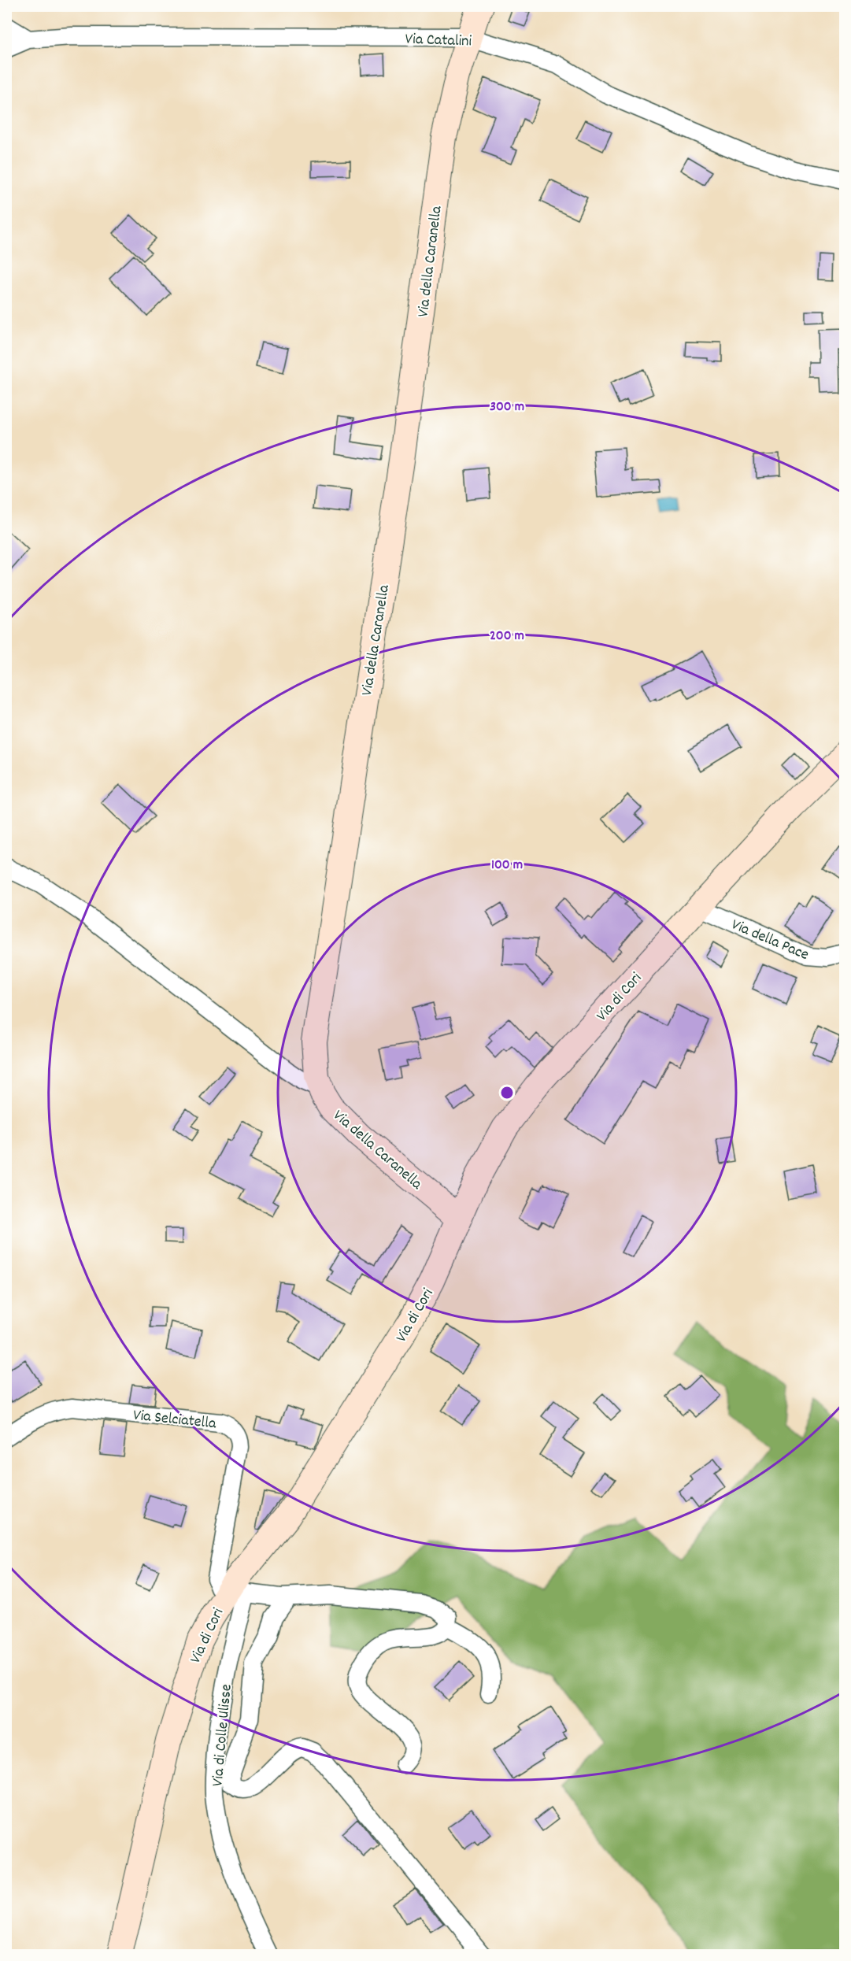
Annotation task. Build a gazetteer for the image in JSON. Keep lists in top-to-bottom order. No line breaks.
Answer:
{"streets":{"main road":["Via della Caranella","Via di Cori"],"street":["Via Catalini","Via della Pace","Via Selciatella","Via di Colle Ulisse"]},"crossings":[["Via Catalini","Via della Caranella"],["Via della Caranella","Via di Cori"],["Via della Pace","Via di Cori"],["Via di Cori","Via Selciatella"],["Via di Cori","Via di Colle Ulisse"],["Via Selciatella","Via di Colle Ulisse"]],"rings":["300 m","200 m","100 m"]}
